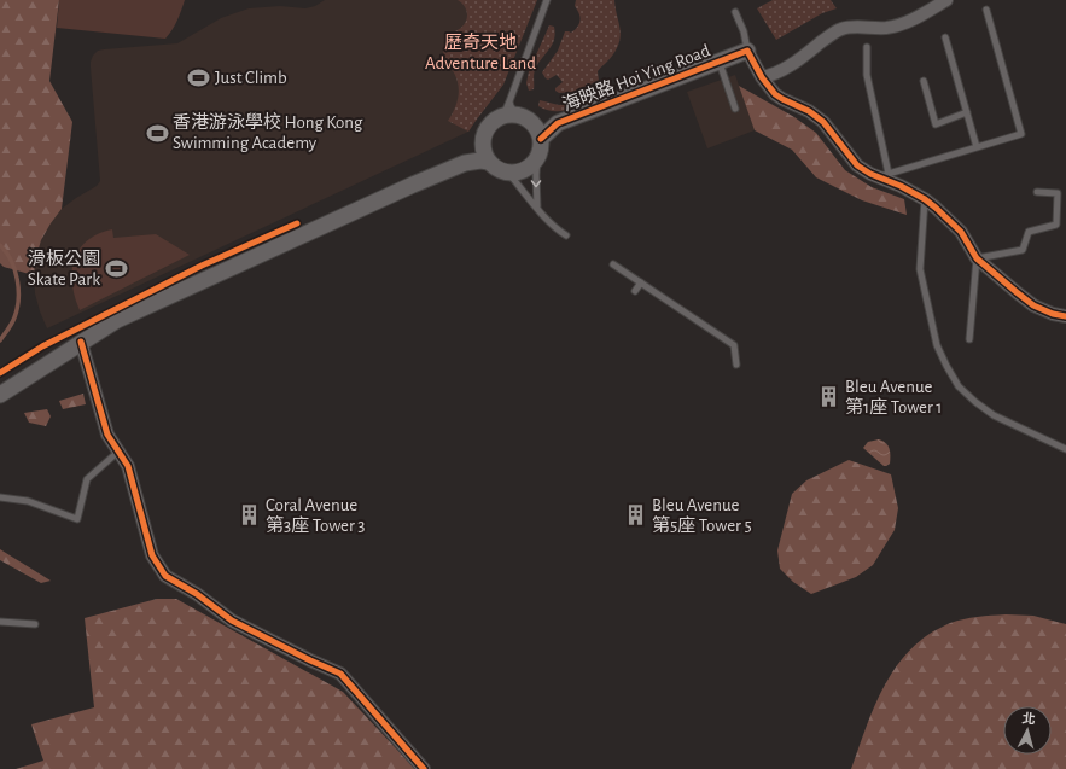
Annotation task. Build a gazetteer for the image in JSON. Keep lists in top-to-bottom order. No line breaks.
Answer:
{"streets":{"street":["海映路 Hoi Ying Road"]},"parks":["歷奇天地 Adventure Land"],"places":{"sports":["Just Climb","香港游泳學校 Hong Kong Swimming Academy","滑板公園 Skate Park"],"building":["Bleu Avenue 第1座 Tower 1","Coral Avenue 第3座 Tower 3","Bleu Avenue 第5座 Tower 5"]},"north":"top"}
